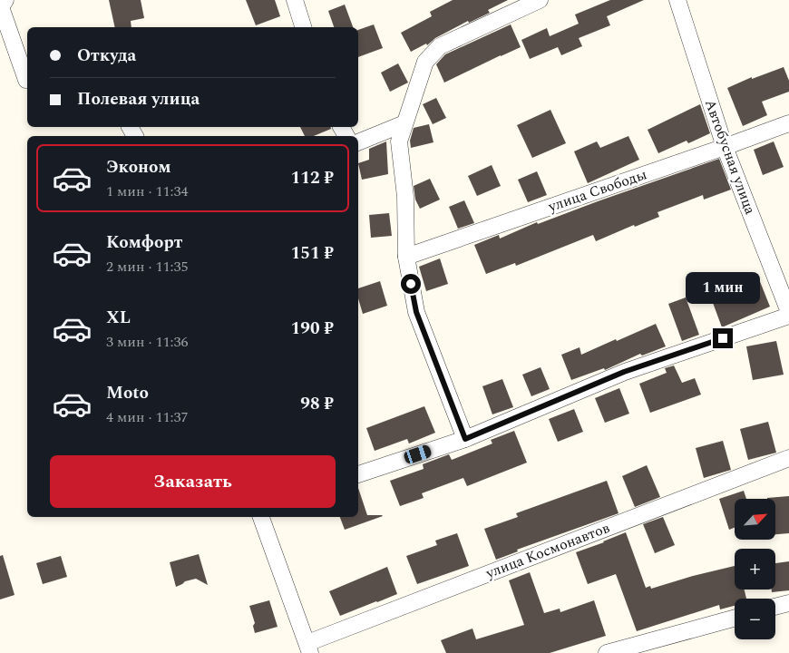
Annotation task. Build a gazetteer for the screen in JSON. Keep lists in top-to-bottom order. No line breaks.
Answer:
{"streets":{"street":["Автобусная улица","улица Свободы","улица Космонавтов"]},"crossings":[["Автобусная улица","улица Свободы"]],"north":"top right","page":{"banner":["Откуда","Полевая улица"],"list":[{"name":"Эконом","note":"1 мин · 11:34","value":"112 ₽"},{"name":"Комфорт","note":"2 мин · 11:35","value":"151 ₽"},{"name":"XL","note":"3 мин · 11:36","value":"190 ₽"},{"name":"Moto","note":"4 мин · 11:37","value":"98 ₽"}],"bubble":"1 мин","buttons":"Заказать","map_buttons":["+","−"]}}
